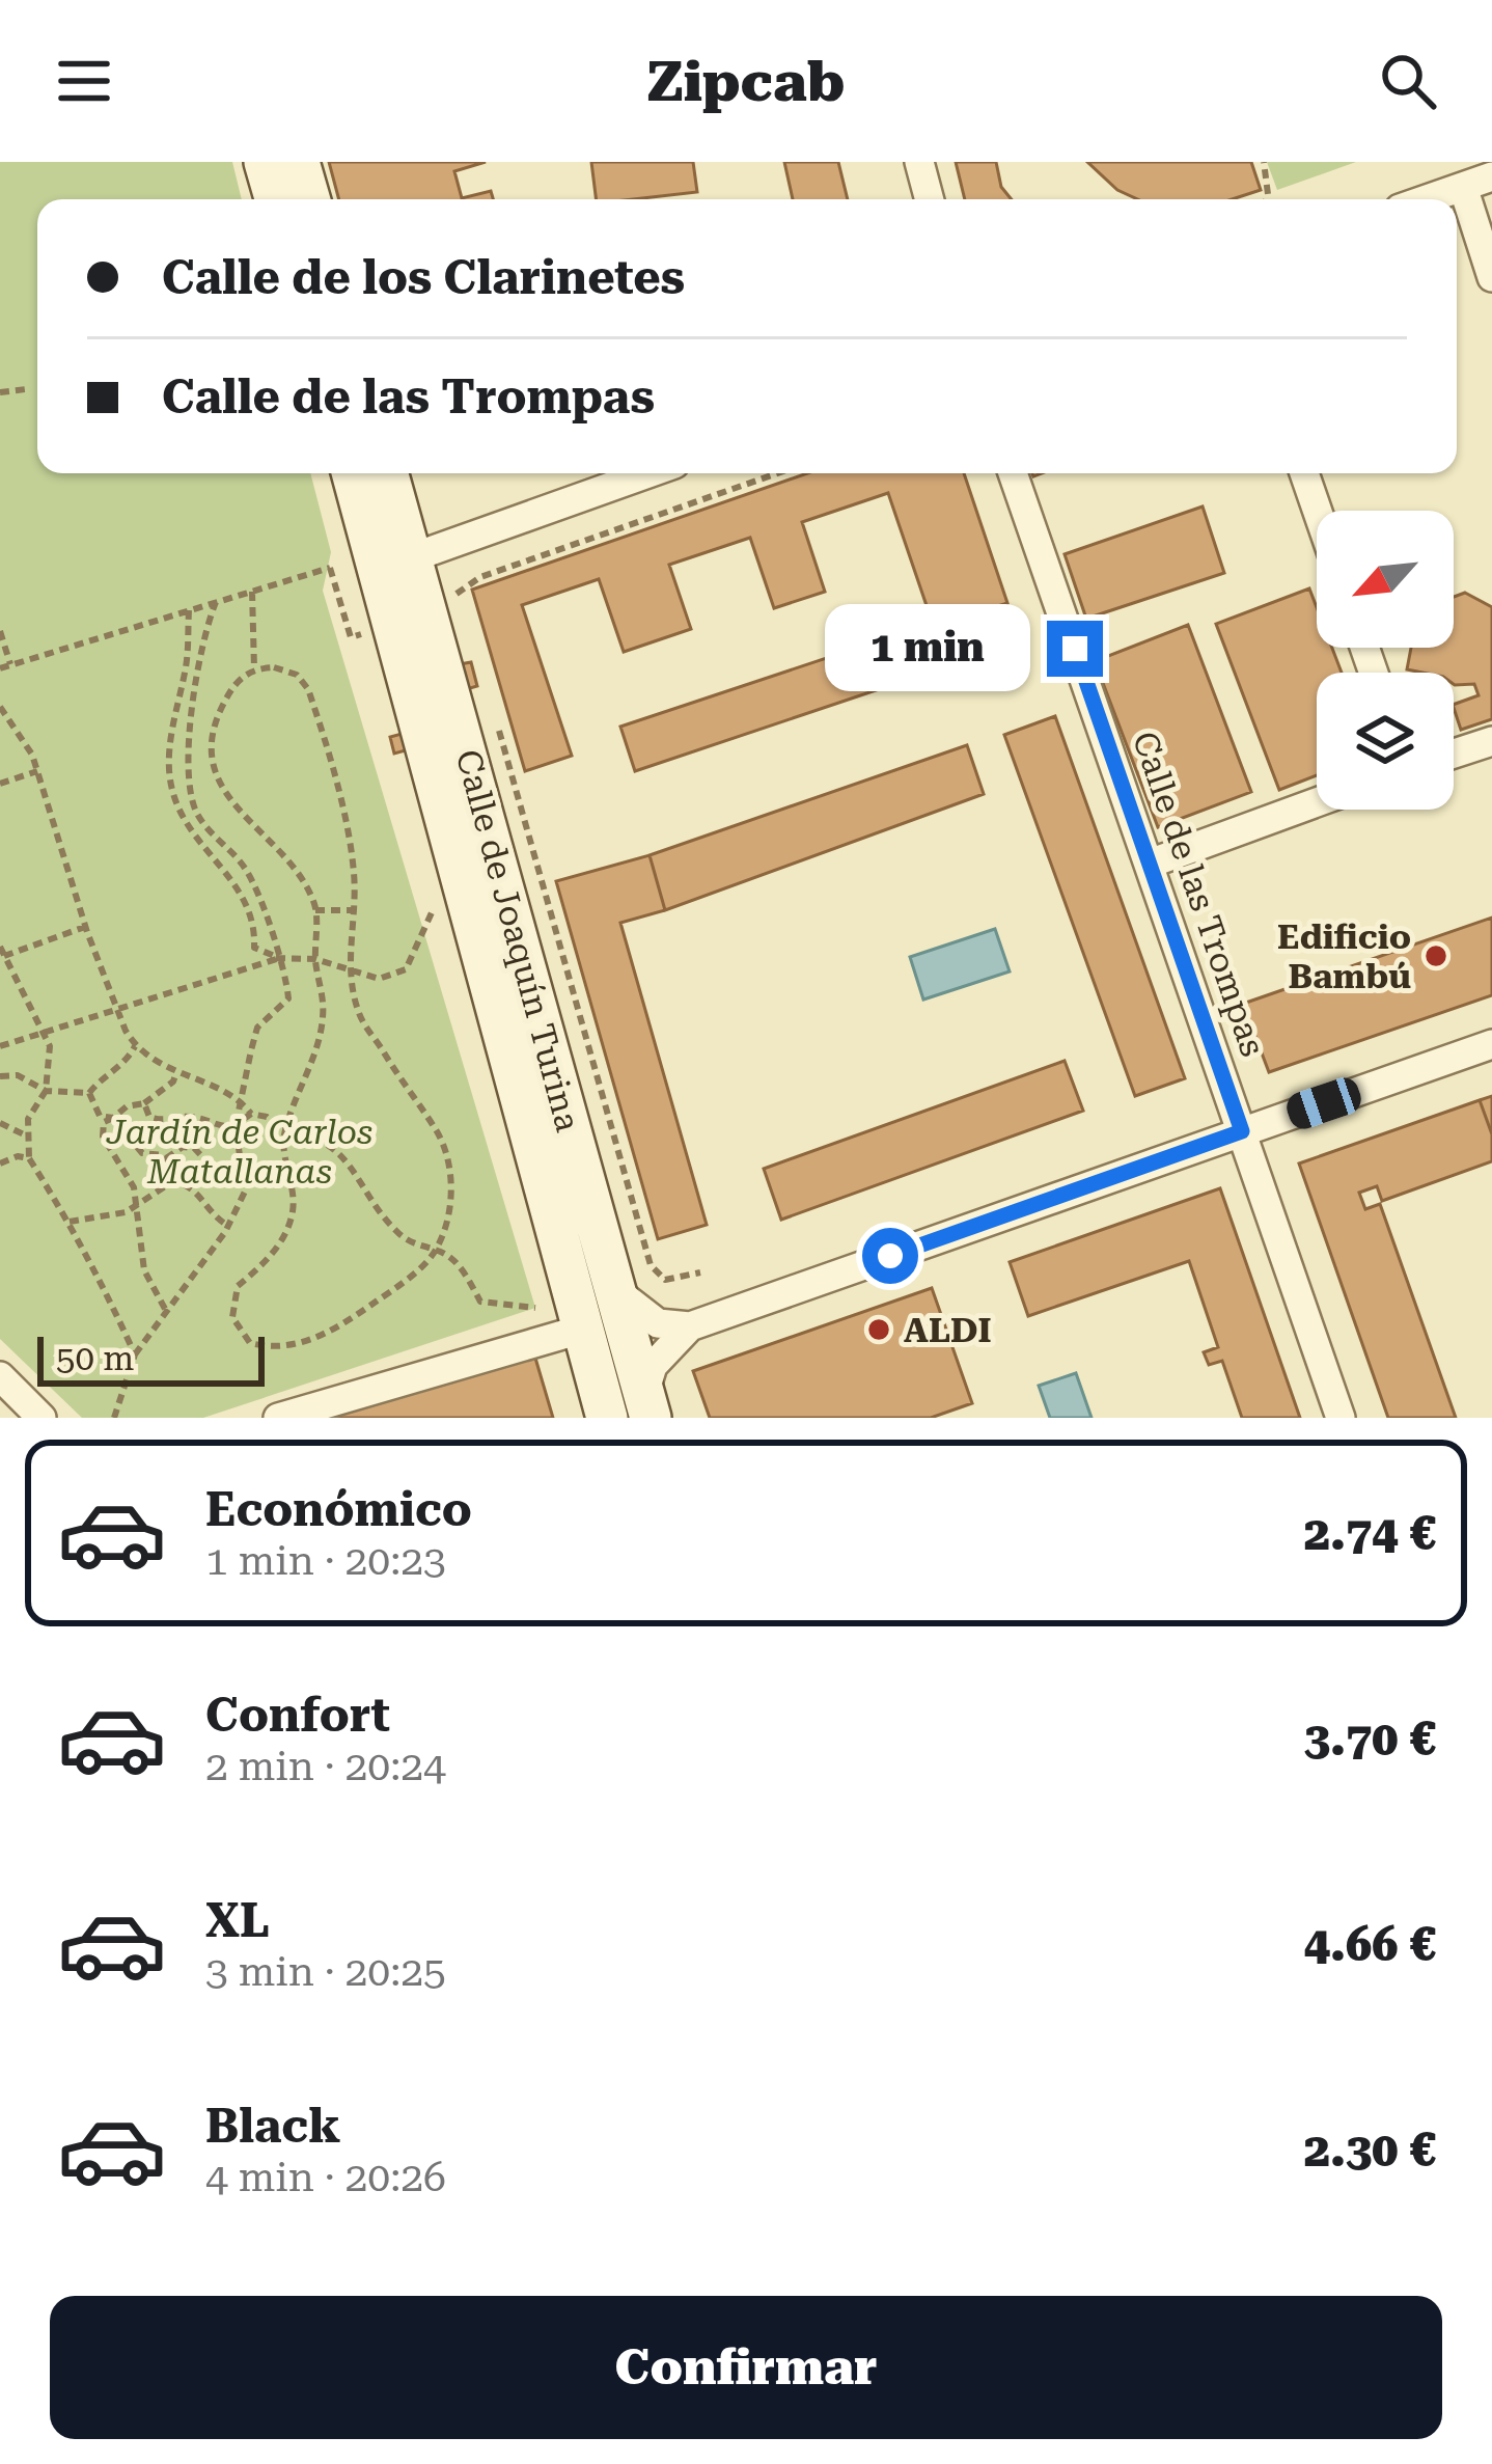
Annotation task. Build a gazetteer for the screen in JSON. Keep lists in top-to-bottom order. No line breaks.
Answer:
{"streets":{"main road":["Calle de Joaquín Turina"],"street":["Calle de las Trompas"]},"parks":["Jardín de Carlos Matallanas"],"places":["Edificio Bambú","ALDI"],"scale_bar":"50 m","north":"bottom left","page":{"header":"Zipcab","banner":["Calle de los Clarinetes","Calle de las Trompas"],"bubble":"1 min","scale":"50 m","list":[{"name":"Económico","note":"1 min · 20:23","value":"2.74 €"},{"name":"Confort","note":"2 min · 20:24","value":"3.70 €"},{"name":"XL","note":"3 min · 20:25","value":"4.66 €"},{"name":"Black","note":"4 min · 20:26","value":"2.30 €"}],"buttons":"Confirmar"}}
